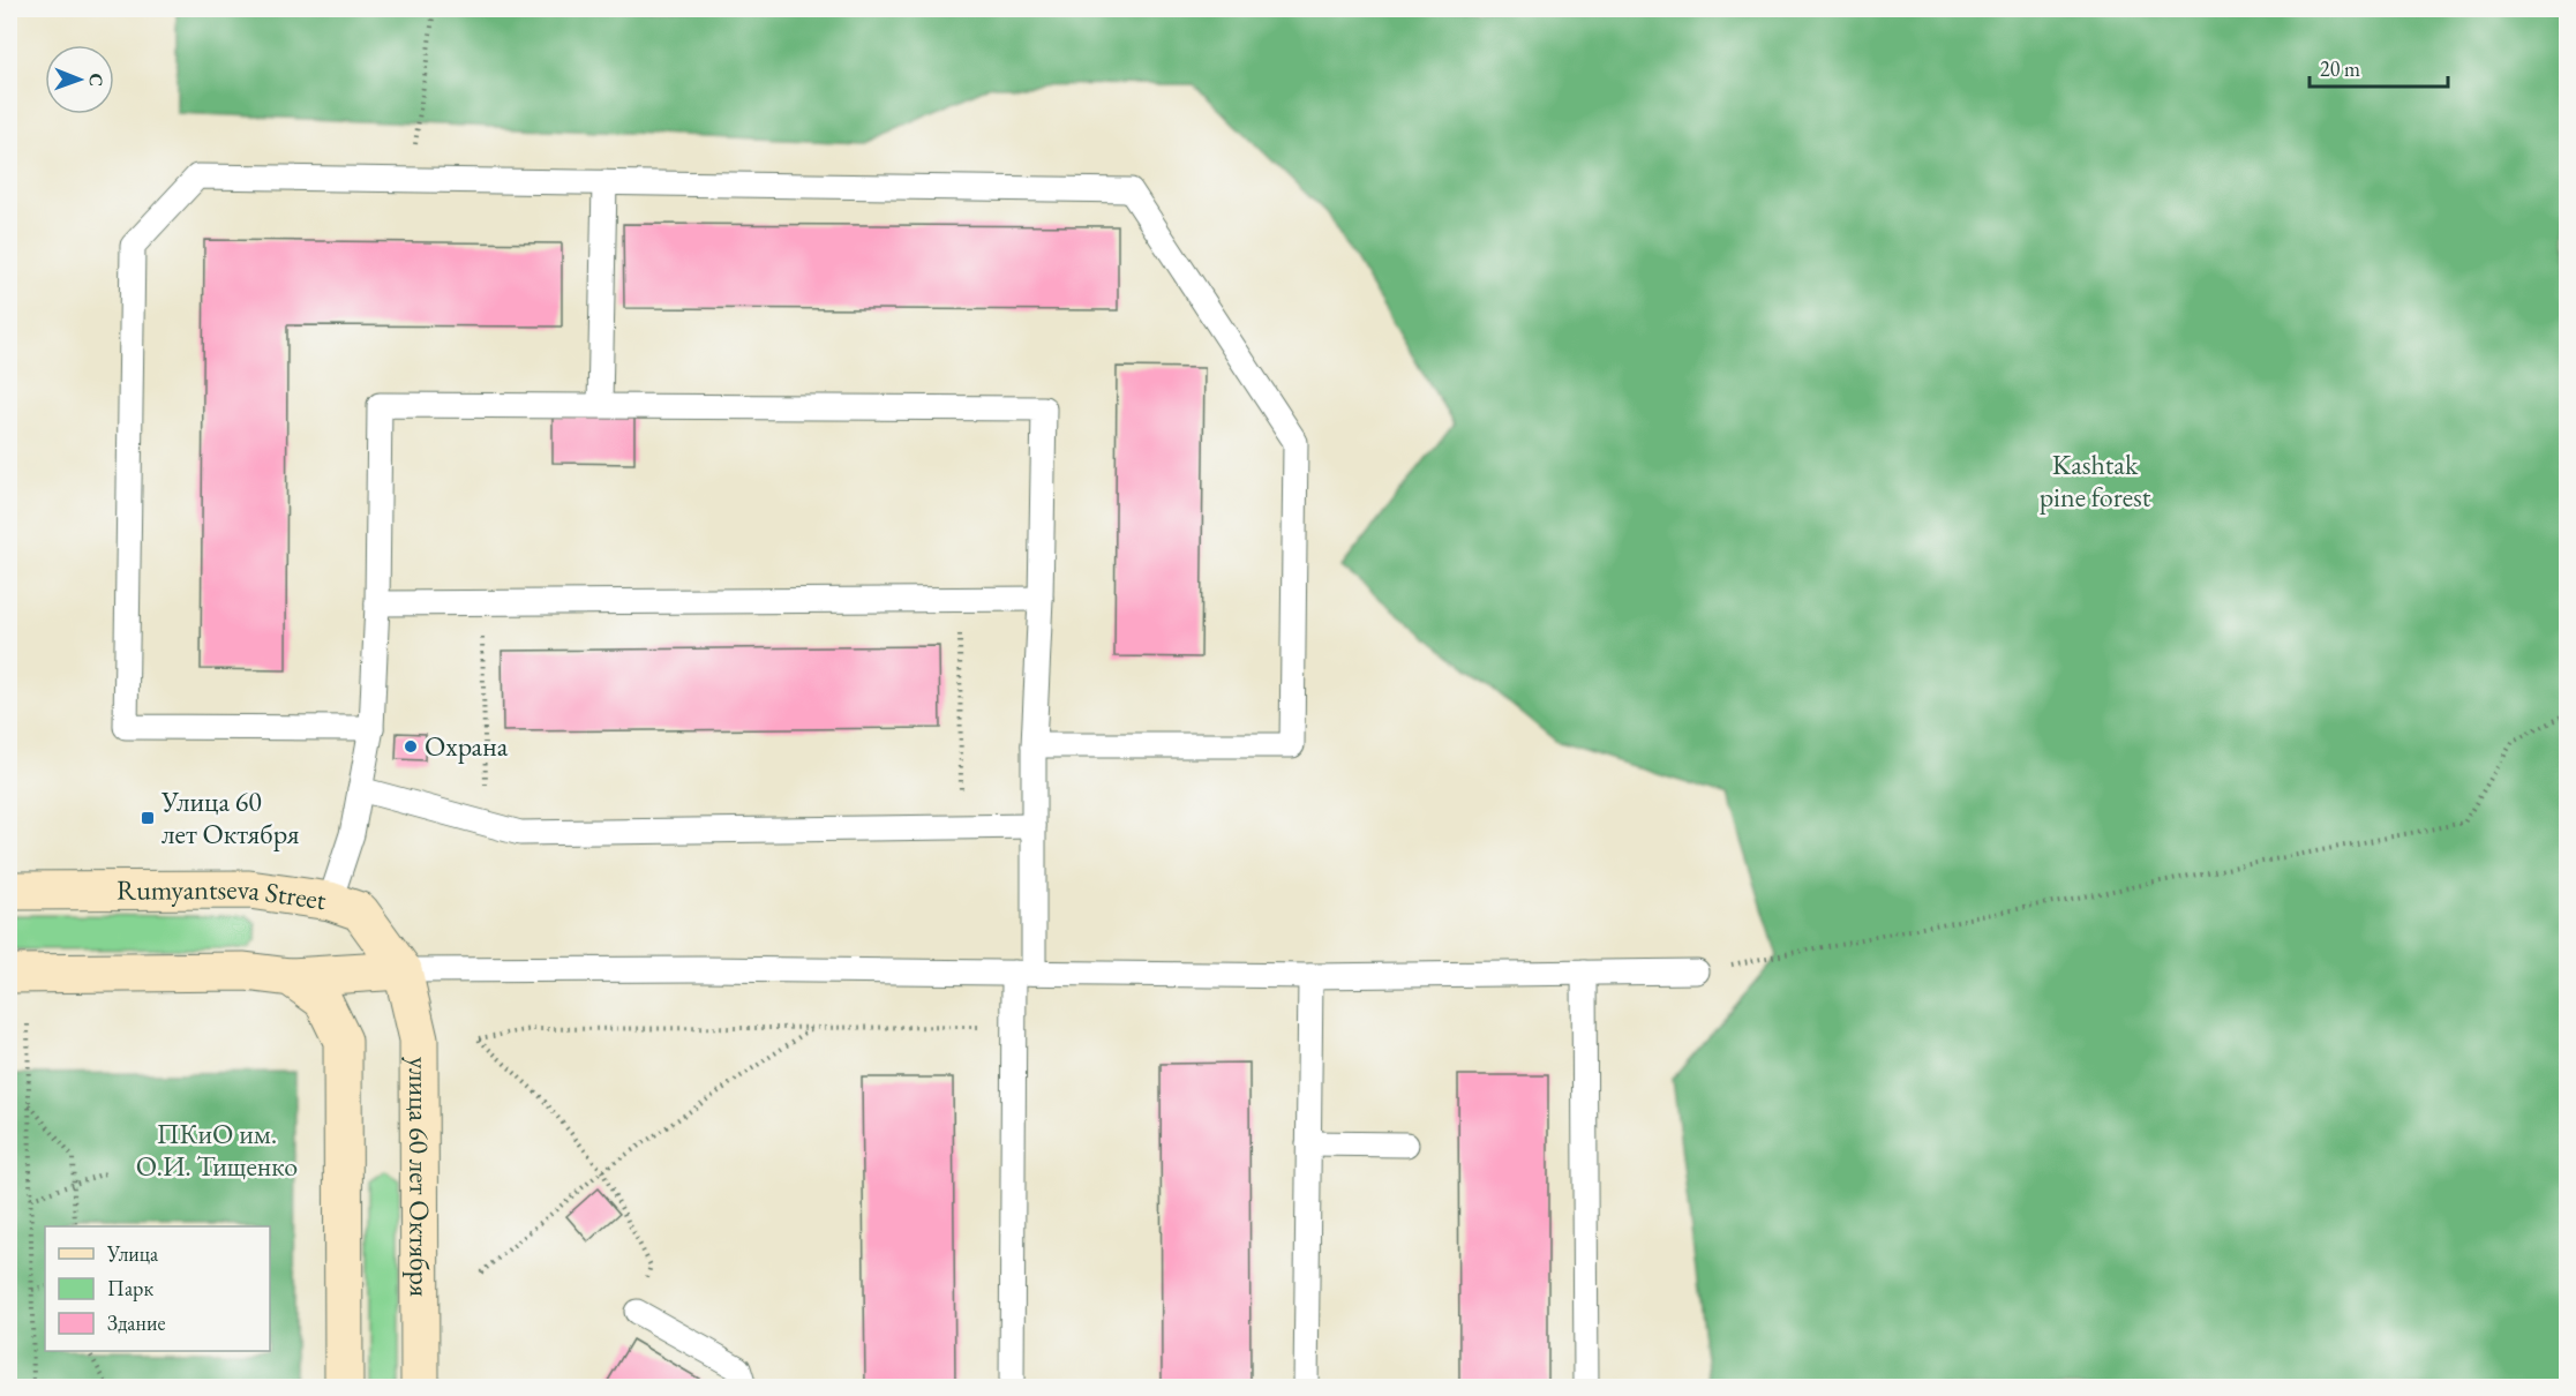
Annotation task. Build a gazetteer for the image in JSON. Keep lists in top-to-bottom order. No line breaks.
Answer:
{"streets":{"main road":["Rumyantseva Street","улица 60 лет Октября"]},"crossings":[["Rumyantseva Street","улица 60 лет Октября"]],"parks":["Kashtak pine forest","ПКиО им. О.И. Тищенко"],"places":{"other":["Охрана"],"transit":["Улица 60 лет Октября"]},"legend":["Улица","Парк","Здание"],"scale_bar":"20 m","north":"right"}
